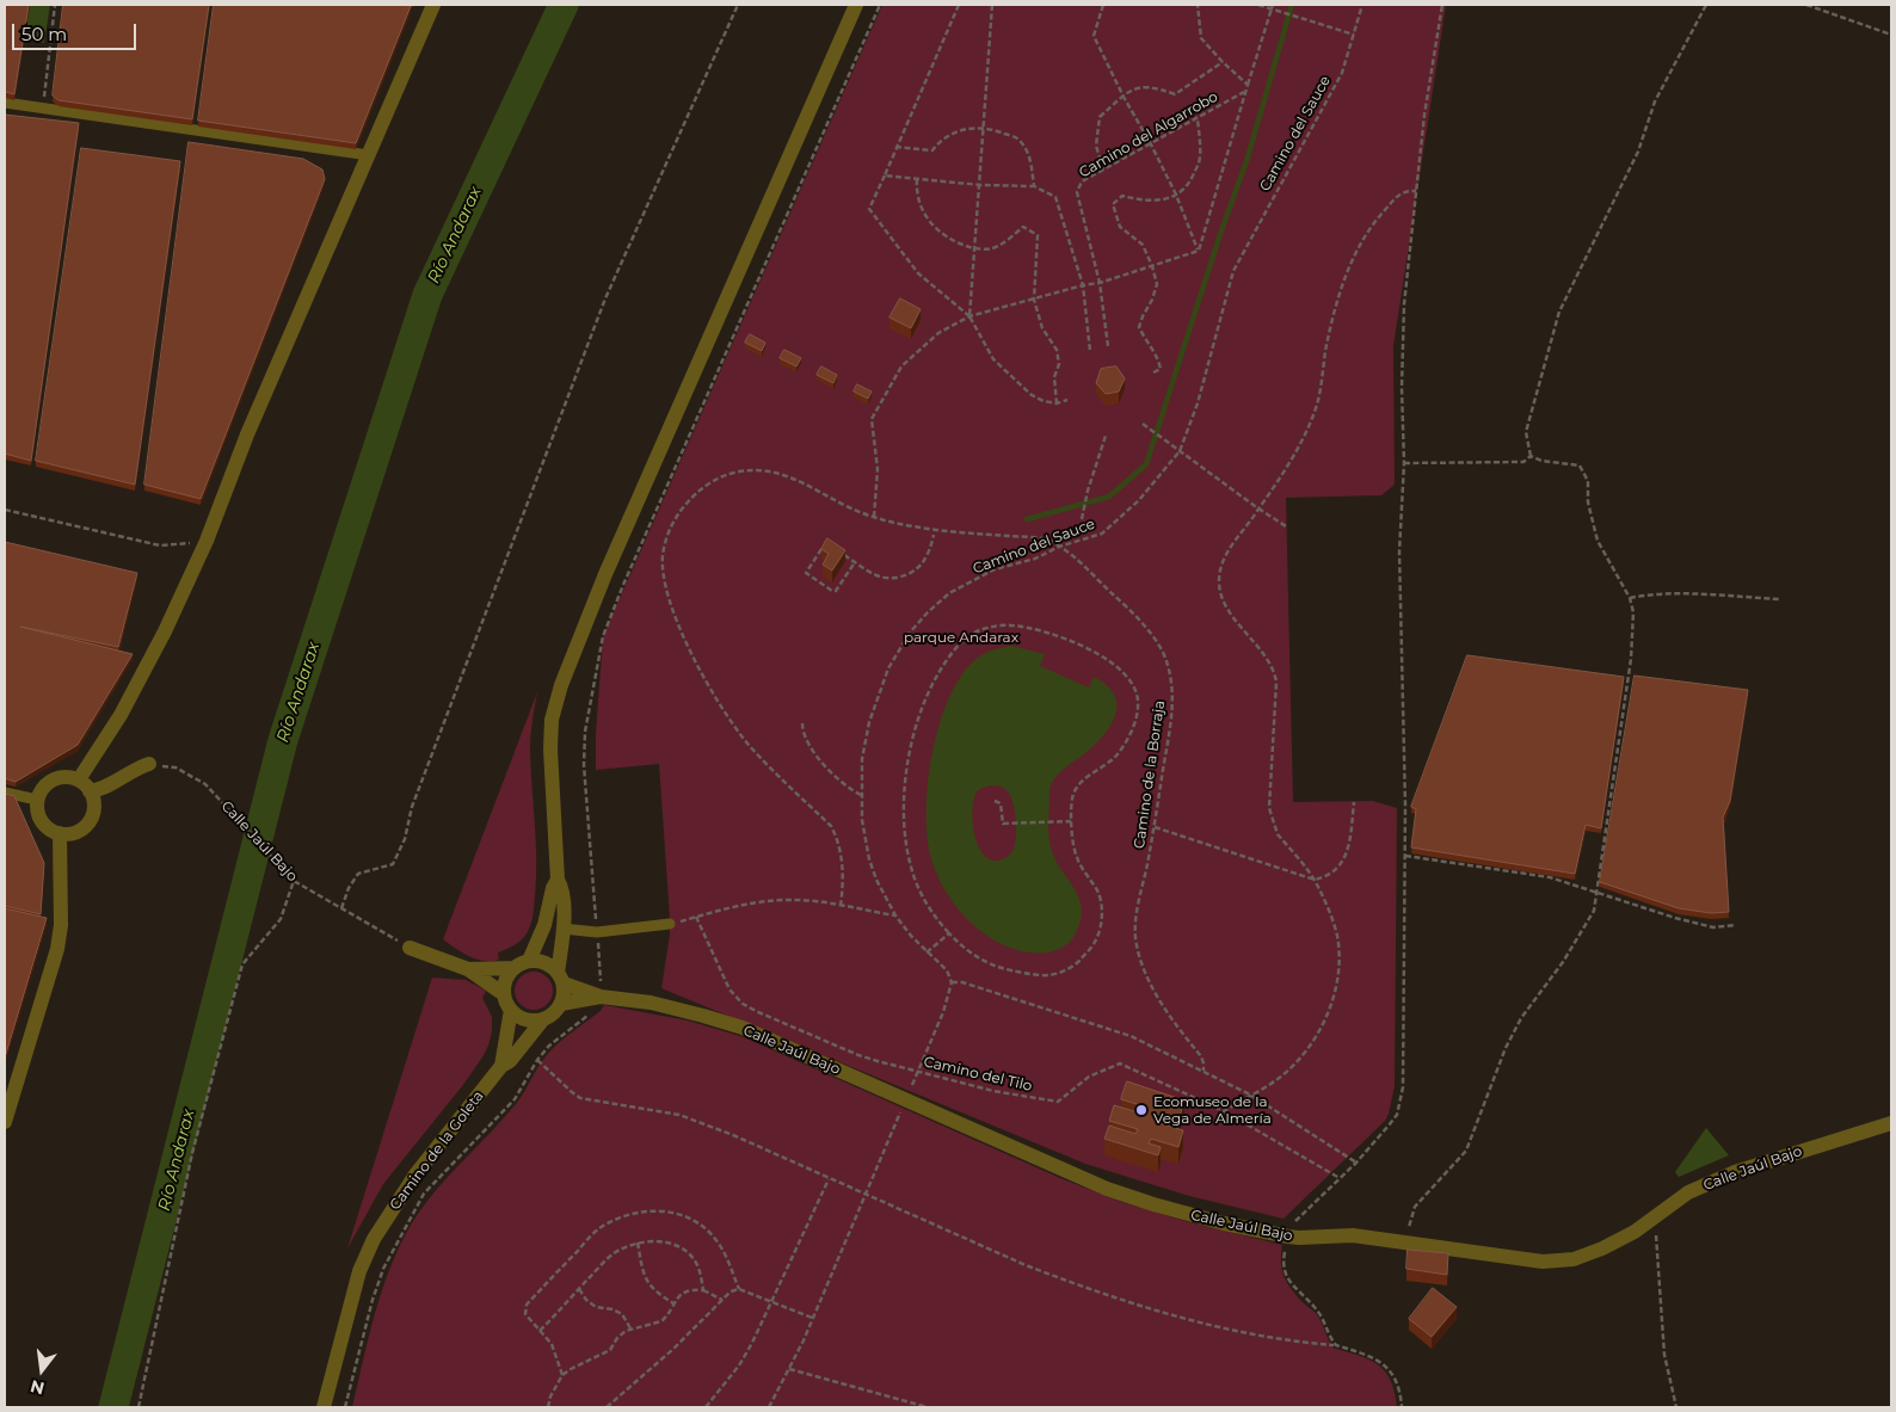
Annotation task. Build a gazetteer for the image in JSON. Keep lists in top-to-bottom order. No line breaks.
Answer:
{"streets":{"street":["Calle Jaúl Bajo","Camino de la Goleta"],"path":["Camino del Sauce","Camino del Algarrobo","Camino de la Borraja","Camino del Tilo"]},"crossings":[["Camino del Sauce","Camino de la Borraja"],["Calle Jaúl Bajo","Camino de la Goleta"]],"water":["Río Andarax"],"parks":["parque Andarax"],"places":["Ecomuseo de la Vega de Almería"],"scale_bar":"50 m","north":"bottom"}
